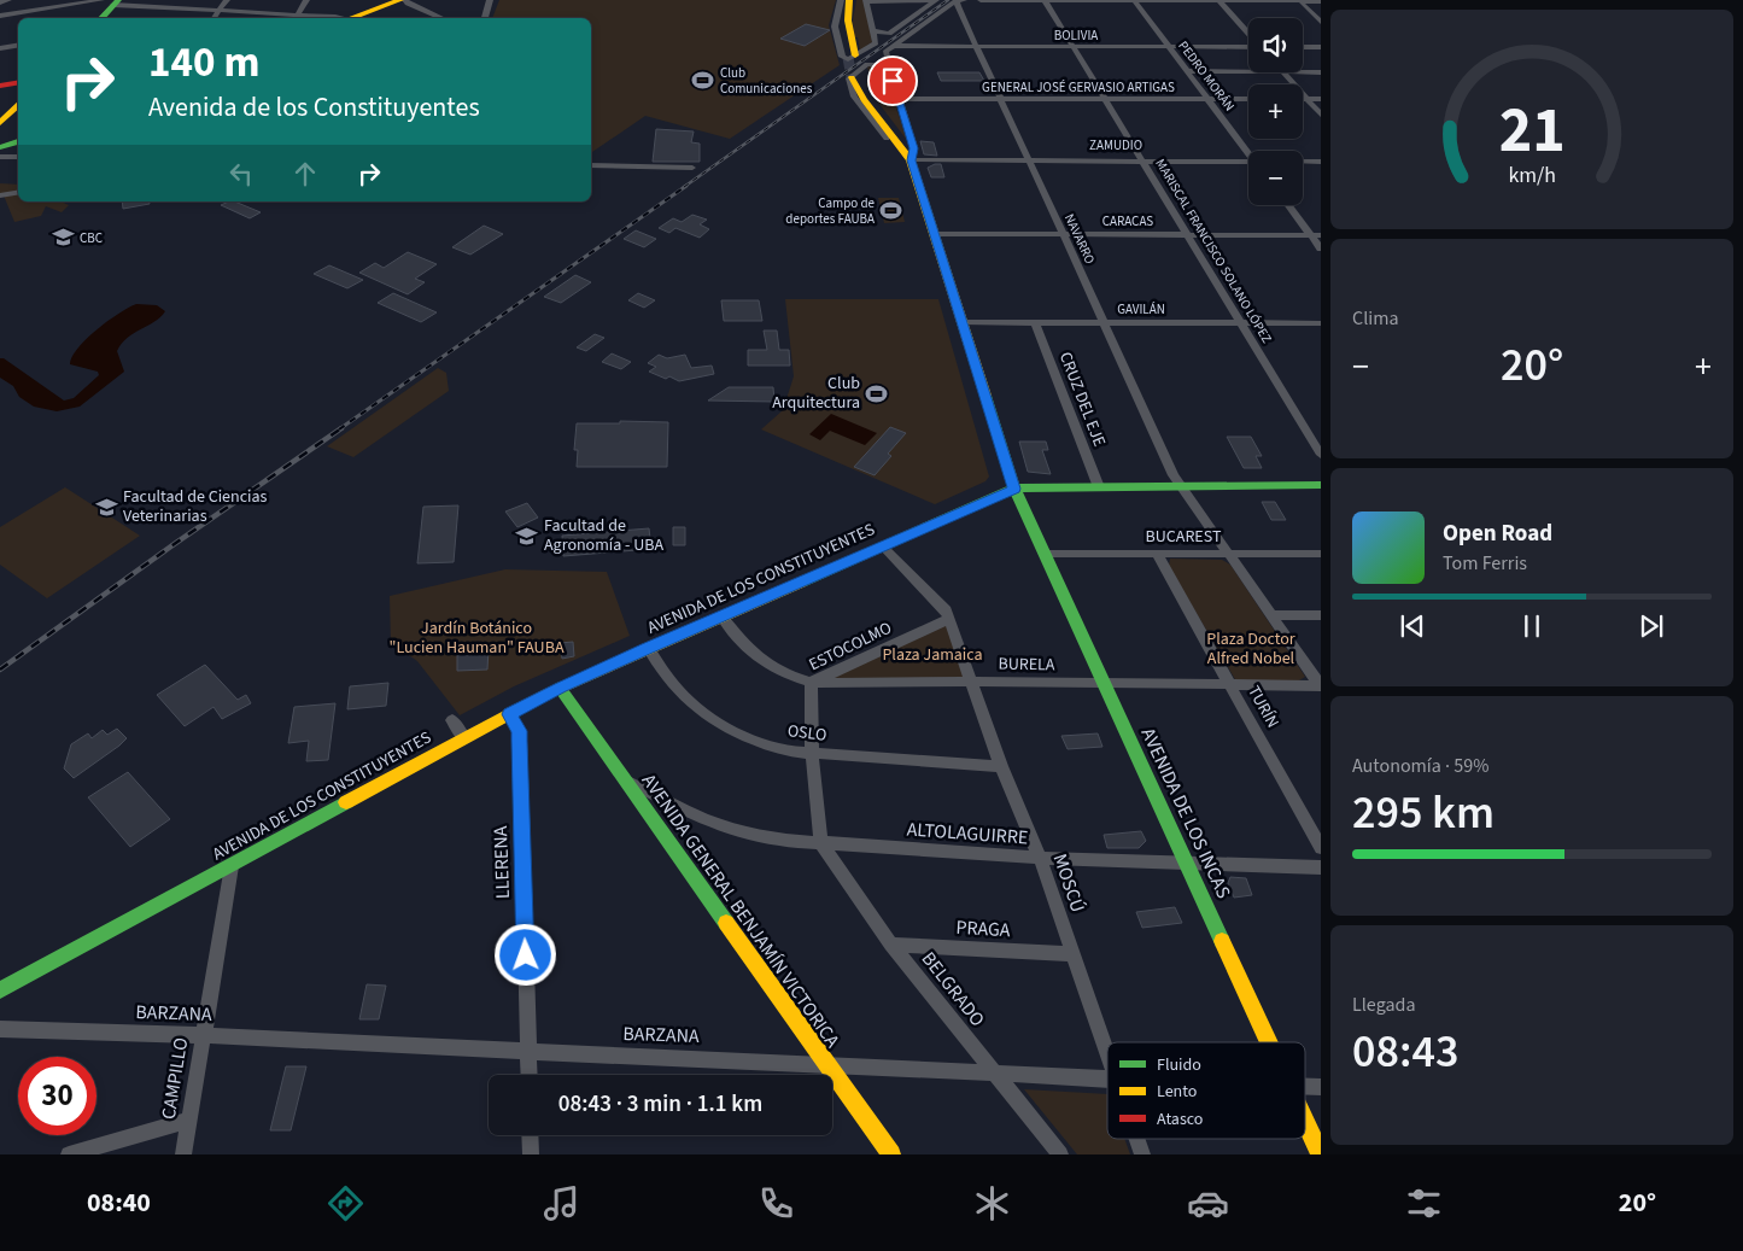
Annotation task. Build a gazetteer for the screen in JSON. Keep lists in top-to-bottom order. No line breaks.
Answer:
{"streets":{"main road":["AVENIDA DE LOS CONSTITUYENTES","AVENIDA DE LOS INCAS","AVENIDA GENERAL BENJAMÍN VICTORICA"],"street":["BOLIVIA","PEDRO MORÁN","GENERAL JOSÉ GERVASIO ARTIGAS","ZAMUDIO","CARACAS","NAVARRO","MARISCAL FRANCISCO SOLANO LÓPEZ","GAVILÁN","CRUZ DEL EJE","BUCAREST","ESTOCOLMO","BURELA","TURÍN","OSLO","ALTOLAGUIRRE","LLERENA","MOSCÚ","PRAGA","BELGRADO","BARZANA","CAMPILLO"]},"crossings":[["BOLIVIA","PEDRO MORÁN"],["BOLIVIA","NAVARRO"],["BOLIVIA","MARISCAL FRANCISCO SOLANO LÓPEZ"],["PEDRO MORÁN","GENERAL JOSÉ GERVASIO ARTIGAS"],["GENERAL JOSÉ GERVASIO ARTIGAS","NAVARRO"],["GENERAL JOSÉ GERVASIO ARTIGAS","MARISCAL FRANCISCO SOLANO LÓPEZ"],["ZAMUDIO","NAVARRO"],["ZAMUDIO","MARISCAL FRANCISCO SOLANO LÓPEZ"],["ZAMUDIO","AVENIDA DE LOS INCAS"],["CARACAS","NAVARRO"],["CARACAS","MARISCAL FRANCISCO SOLANO LÓPEZ"],["CARACAS","AVENIDA DE LOS INCAS"],["NAVARRO","GAVILÁN"],["NAVARRO","BUCAREST"],["NAVARRO","AVENIDA DE LOS CONSTITUYENTES"],["NAVARRO","BURELA"],["MARISCAL FRANCISCO SOLANO LÓPEZ","GAVILÁN"],["GAVILÁN","CRUZ DEL EJE"],["GAVILÁN","AVENIDA DE LOS INCAS"],["CRUZ DEL EJE","AVENIDA DE LOS CONSTITUYENTES"],["BUCAREST","TURÍN"],["BUCAREST","AVENIDA DE LOS INCAS"],["AVENIDA DE LOS CONSTITUYENTES","BURELA"],["AVENIDA DE LOS CONSTITUYENTES","OSLO"],["AVENIDA DE LOS CONSTITUYENTES","AVENIDA DE LOS INCAS"],["AVENIDA DE LOS CONSTITUYENTES","LLERENA"],["AVENIDA DE LOS CONSTITUYENTES","MOSCÚ"],["AVENIDA DE LOS CONSTITUYENTES","AVENIDA GENERAL BENJAMÍN VICTORICA"],["AVENIDA DE LOS CONSTITUYENTES","CAMPILLO"],["ESTOCOLMO","BURELA"],["ESTOCOLMO","OSLO"],["ESTOCOLMO","ALTOLAGUIRRE"],["ESTOCOLMO","MOSCÚ"],["ESTOCOLMO","BELGRADO"],["BURELA","TURÍN"],["BURELA","AVENIDA DE LOS INCAS"],["BURELA","MOSCÚ"],["OSLO","MOSCÚ"],["AVENIDA DE LOS INCAS","ALTOLAGUIRRE"],["ALTOLAGUIRRE","MOSCÚ"],["ALTOLAGUIRRE","AVENIDA GENERAL BENJAMÍN VICTORICA"],["ALTOLAGUIRRE","BELGRADO"],["LLERENA","BARZANA"],["MOSCÚ","PRAGA"],["AVENIDA GENERAL BENJAMÍN VICTORICA","BARZANA"],["PRAGA","BELGRADO"],["BELGRADO","BARZANA"],["BARZANA","CAMPILLO"]],"parks":["Jardín Botánico \"Lucien Hauman\" FAUBA","Plaza Doctor Alfred Nobel","Plaza Jamaica"],"places":{"sports":["Club Comunicaciones","Campo de deportes FAUBA","Club Arquitectura"],"school or university":["CBC","Facultad de Ciencias Veterinarias","Facultad de Agronomía - UBA"]},"legend":["Fluido","Lento","Atasco"],"page":{"map_buttons":["+","−"],"turn":["140 m","Avenida de los Constituyentes"],"tile":["Clima",["Autonomía · 59%","295 km"],["Llegada","08:43"]],"heat":["−","20°","+"],"song":["Open Road","Tom Ferris"],"limit":"30","trip":"08:43 · 3 min · 1.1 km","tabs":["08:40","20°"],"gauge":["21","km/h"]}}
